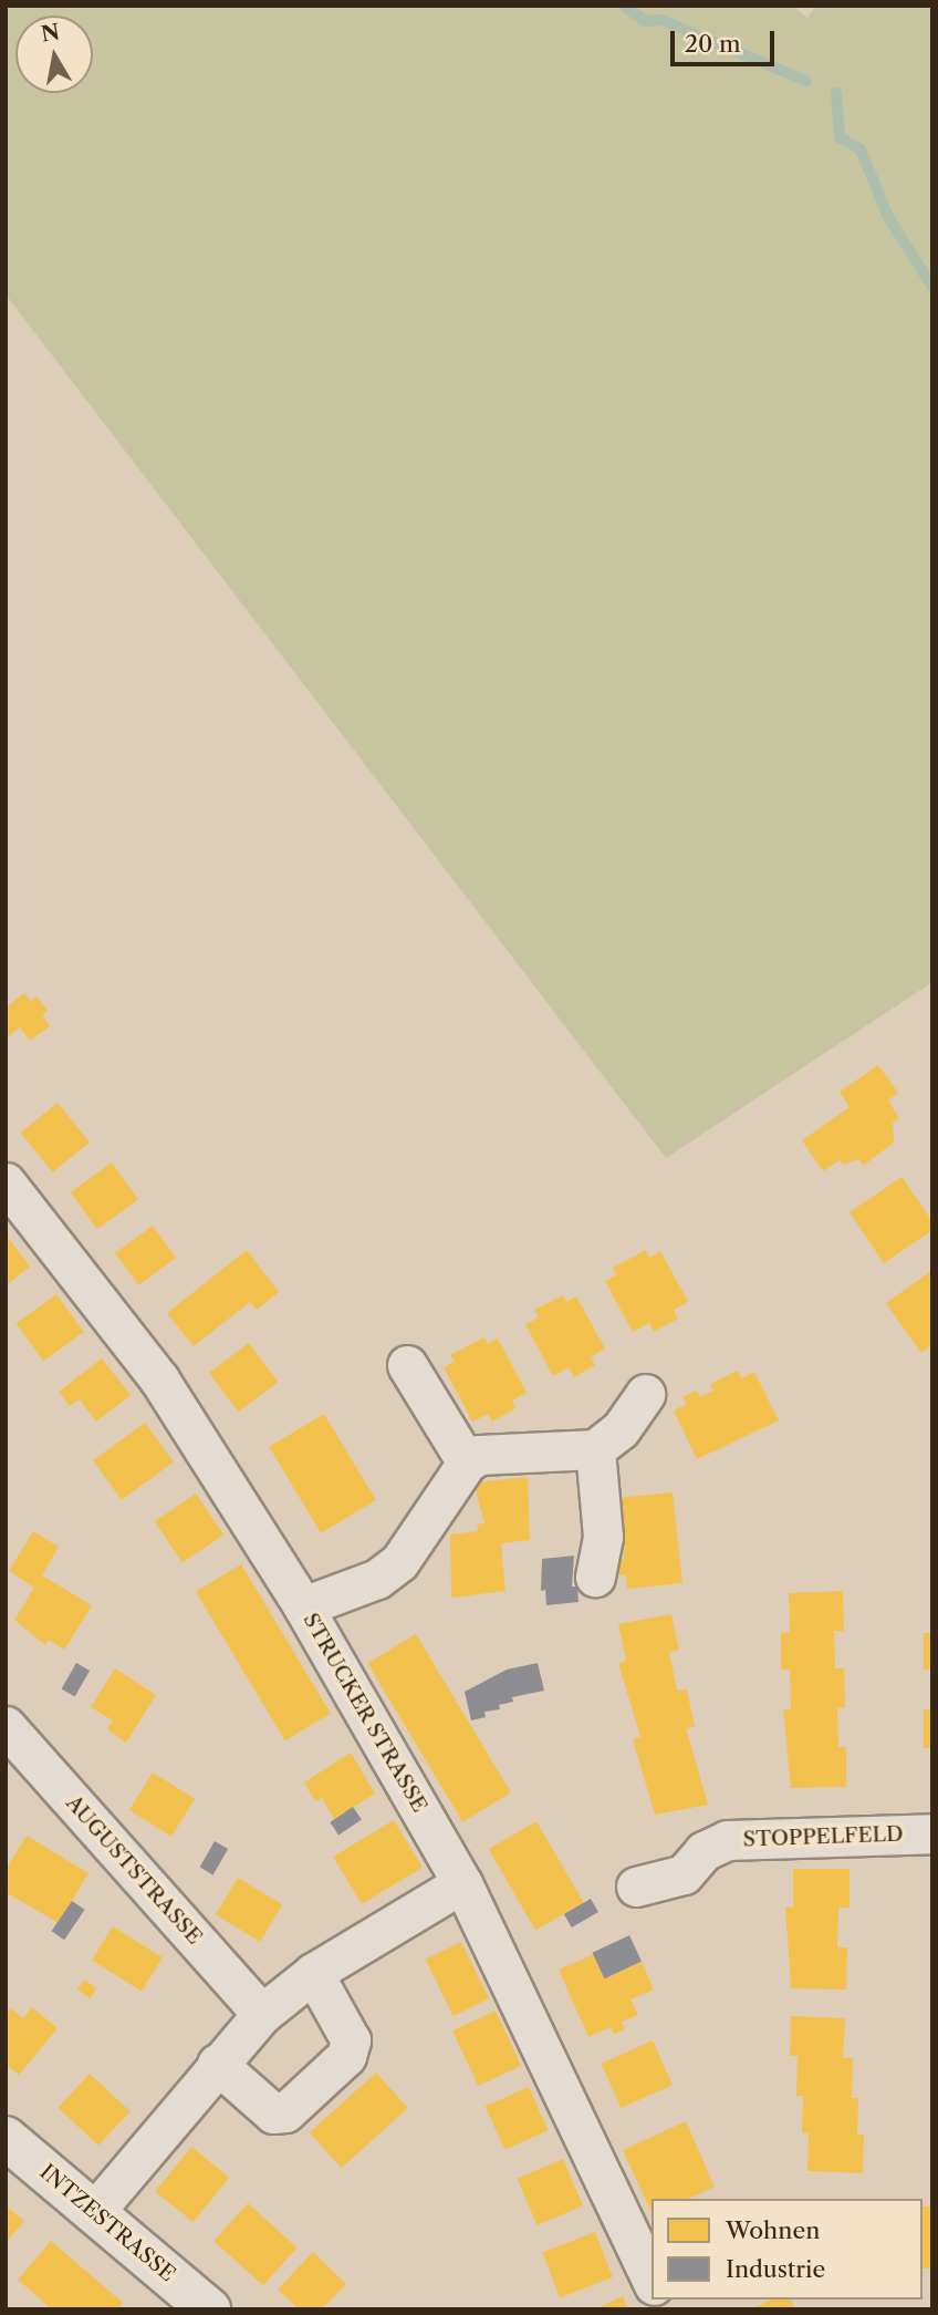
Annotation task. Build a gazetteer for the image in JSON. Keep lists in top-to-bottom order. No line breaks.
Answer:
{"streets":{"main road":["INTZESTRASSE"],"street":["STRUCKER STRASSE","STOPPELFELD","AUGUSTSTRASSE"]},"legend":["Wohnen","Industrie"],"scale_bar":"20 m","north":"top"}
